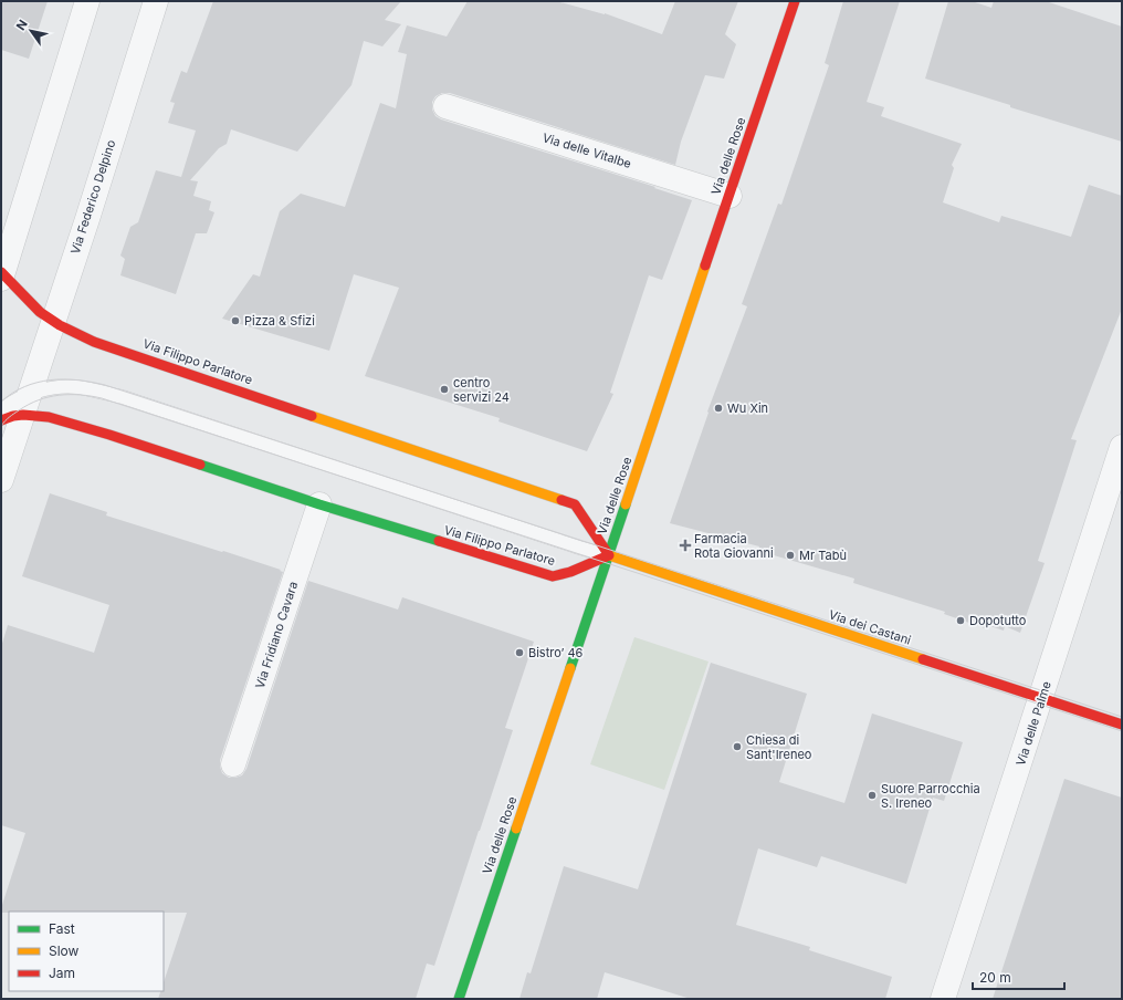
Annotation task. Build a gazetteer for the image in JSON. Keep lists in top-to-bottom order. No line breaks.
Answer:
{"streets":{"street":["Via delle Vitalbe","Via delle Rose","Via Federico Delpino","Via Filippo Parlatore","Via dei Castani","Via Fridiano Cavara","Via delle Palme"]},"crossings":[["Via delle Vitalbe","Via delle Rose"],["Via delle Rose","Via Filippo Parlatore"],["Via delle Rose","Via dei Castani"],["Via Federico Delpino","Via Filippo Parlatore"],["Via Filippo Parlatore","Via dei Castani"],["Via Filippo Parlatore","Via Fridiano Cavara"],["Via dei Castani","Via delle Palme"]],"places":{"other":["Pizza & Sfizi","centro servizi 24","Wu Xin","Mr Tabù","Dopotutto","Bistro’ 46","Chiesa di Sant'Ireneo","Suore Parrocchia S. Ireneo"],"health":["Farmacia Rota Giovanni"]},"legend":["Fast","Slow","Jam"],"scale_bar":"20 m","north":"top left"}
